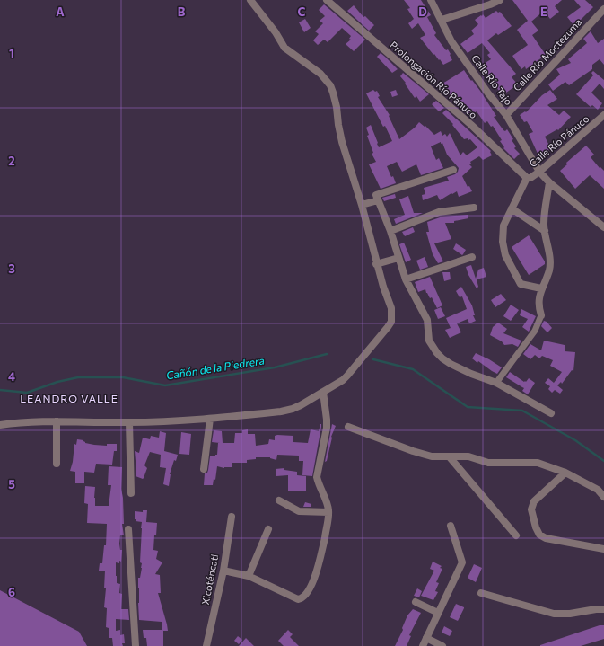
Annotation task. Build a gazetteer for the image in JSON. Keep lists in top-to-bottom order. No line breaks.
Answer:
{"streets":{"street":["Calle Río Moctezuma","Prolongación Río Pánuco","Calle Río Tajo","Calle Río Pánuco","Xicoténcatl"]},"crossings":[["Calle Río Moctezuma","Calle Río Tajo"],["Prolongación Río Pánuco","Calle Río Pánuco"],["Calle Río Tajo","Calle Río Pánuco"]],"districts":["LEANDRO VALLE"],"water":["Cañón de la Piedrera"],"grid":{"columns":["A","B","C","D","E"],"rows":["1","2","3","4","5","6"]}}
